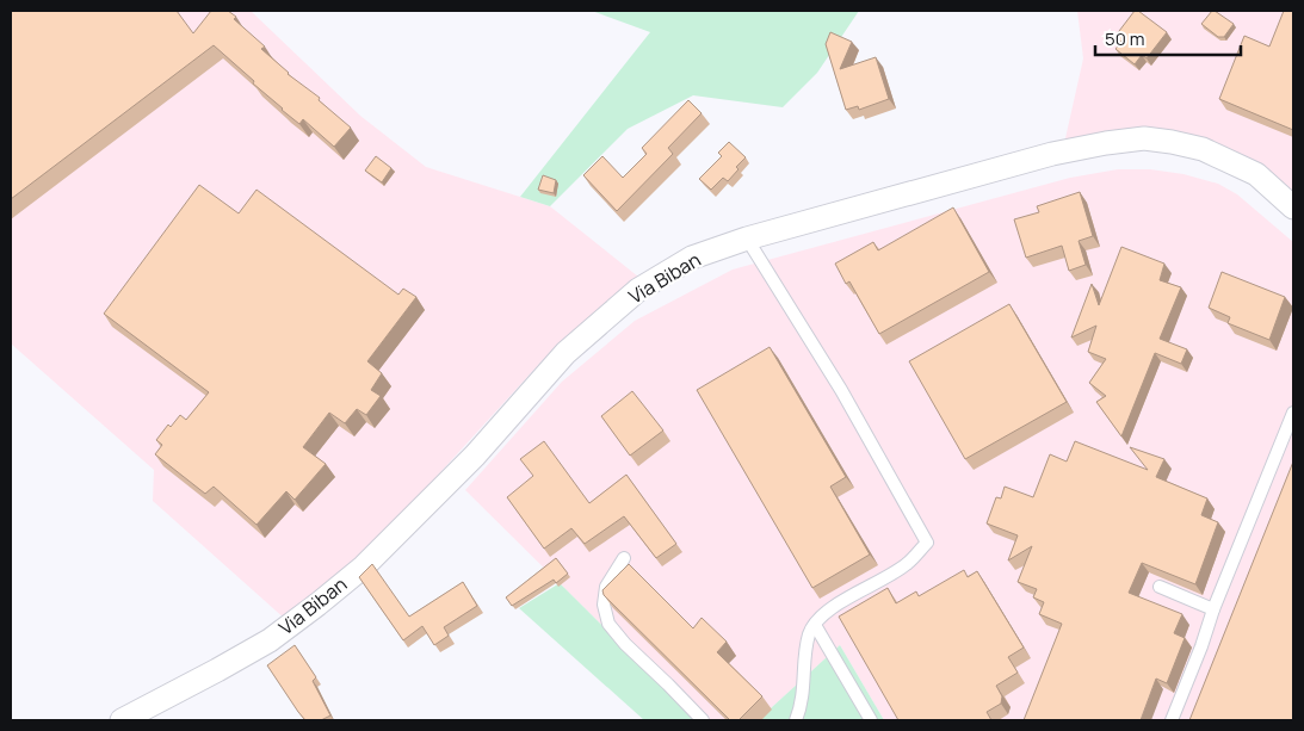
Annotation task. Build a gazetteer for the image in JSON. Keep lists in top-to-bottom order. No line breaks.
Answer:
{"streets":{"street":["Via Biban"]},"scale_bar":"50 m"}
